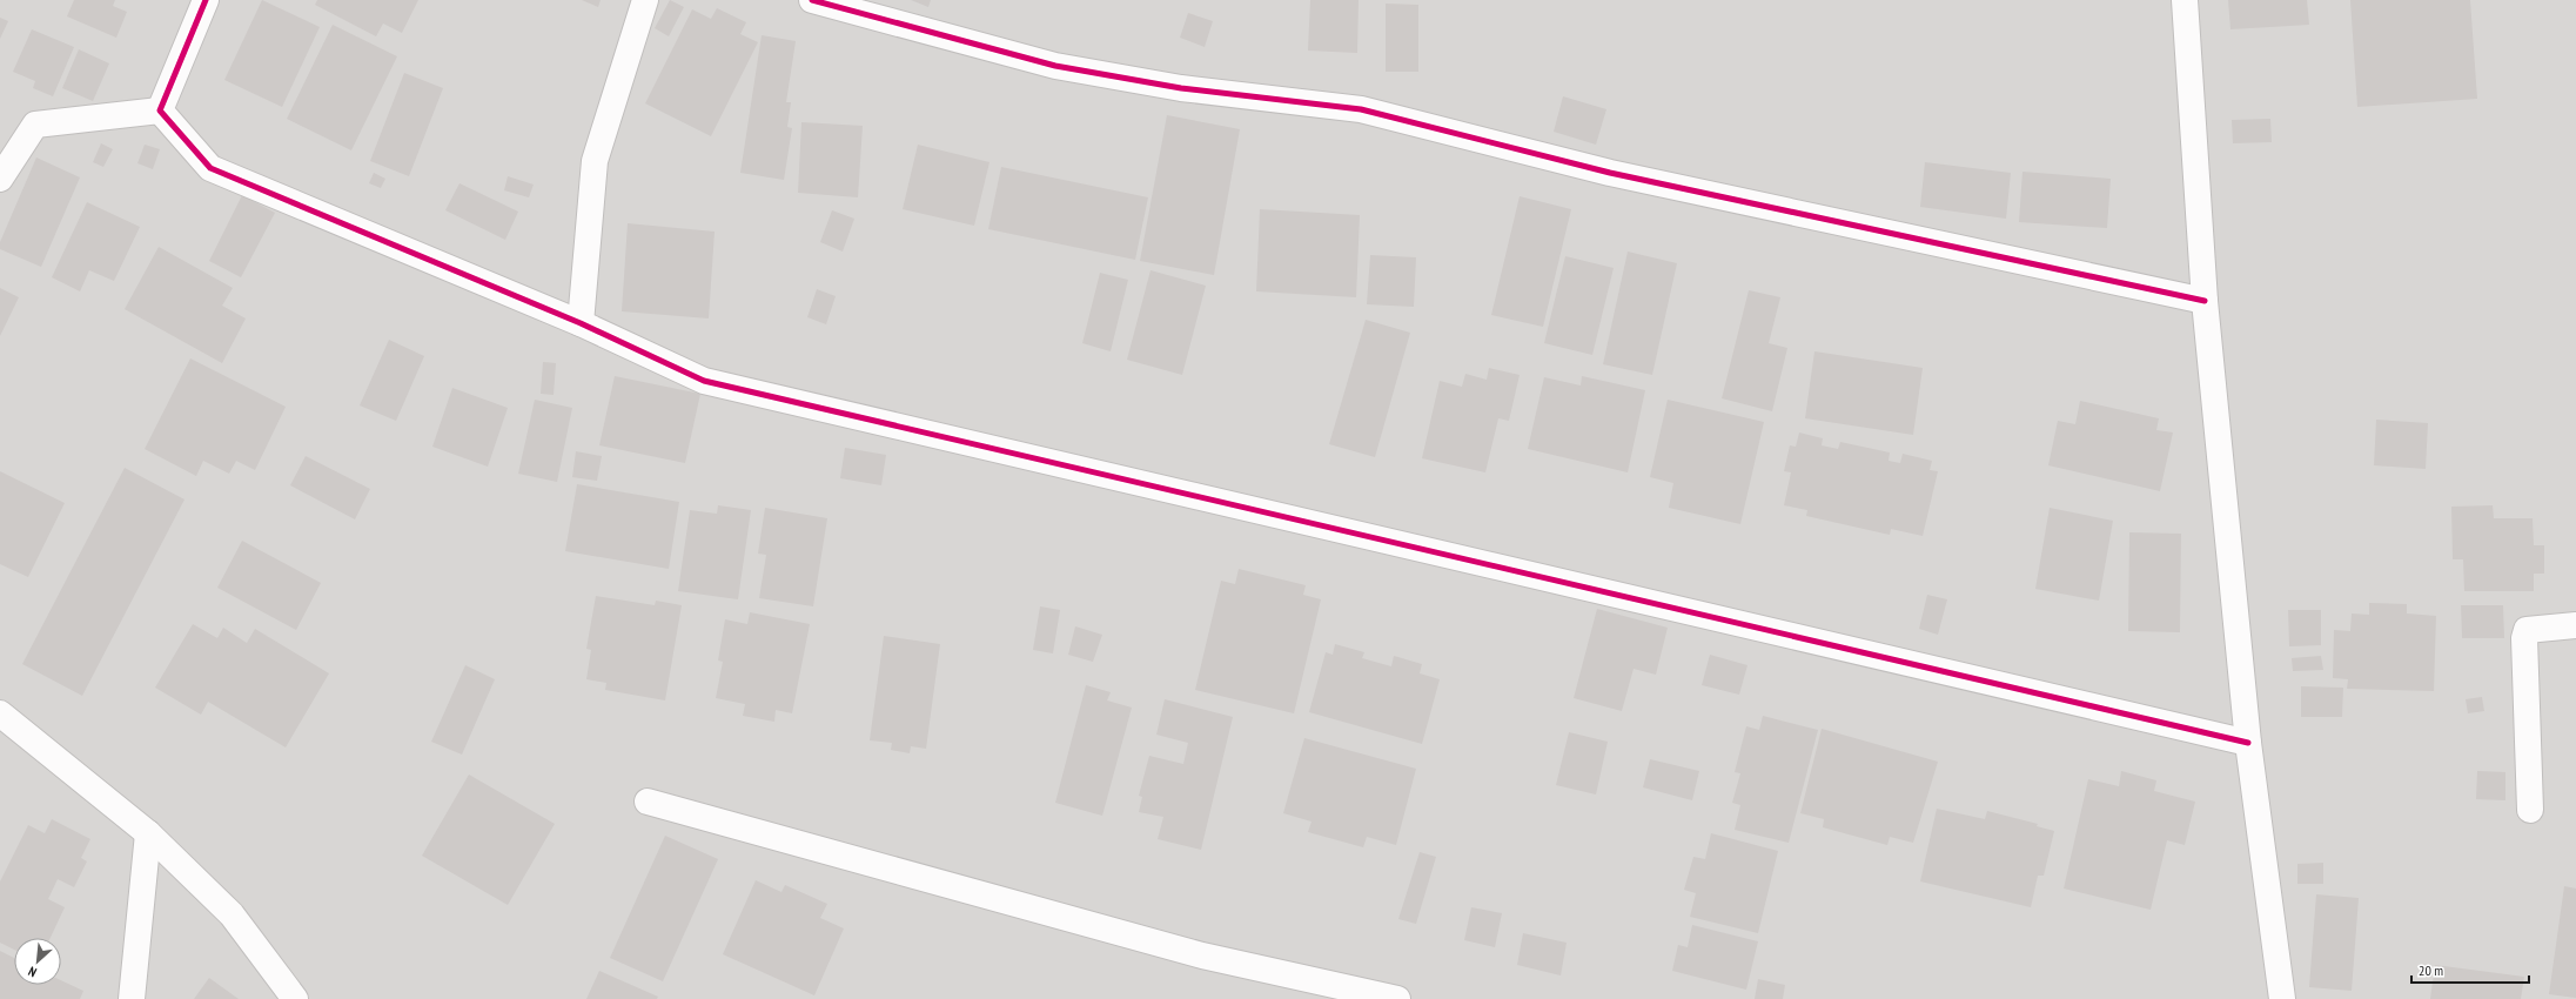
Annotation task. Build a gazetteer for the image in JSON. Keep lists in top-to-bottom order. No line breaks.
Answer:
{"scale_bar":"20 m","north":"bottom left"}
